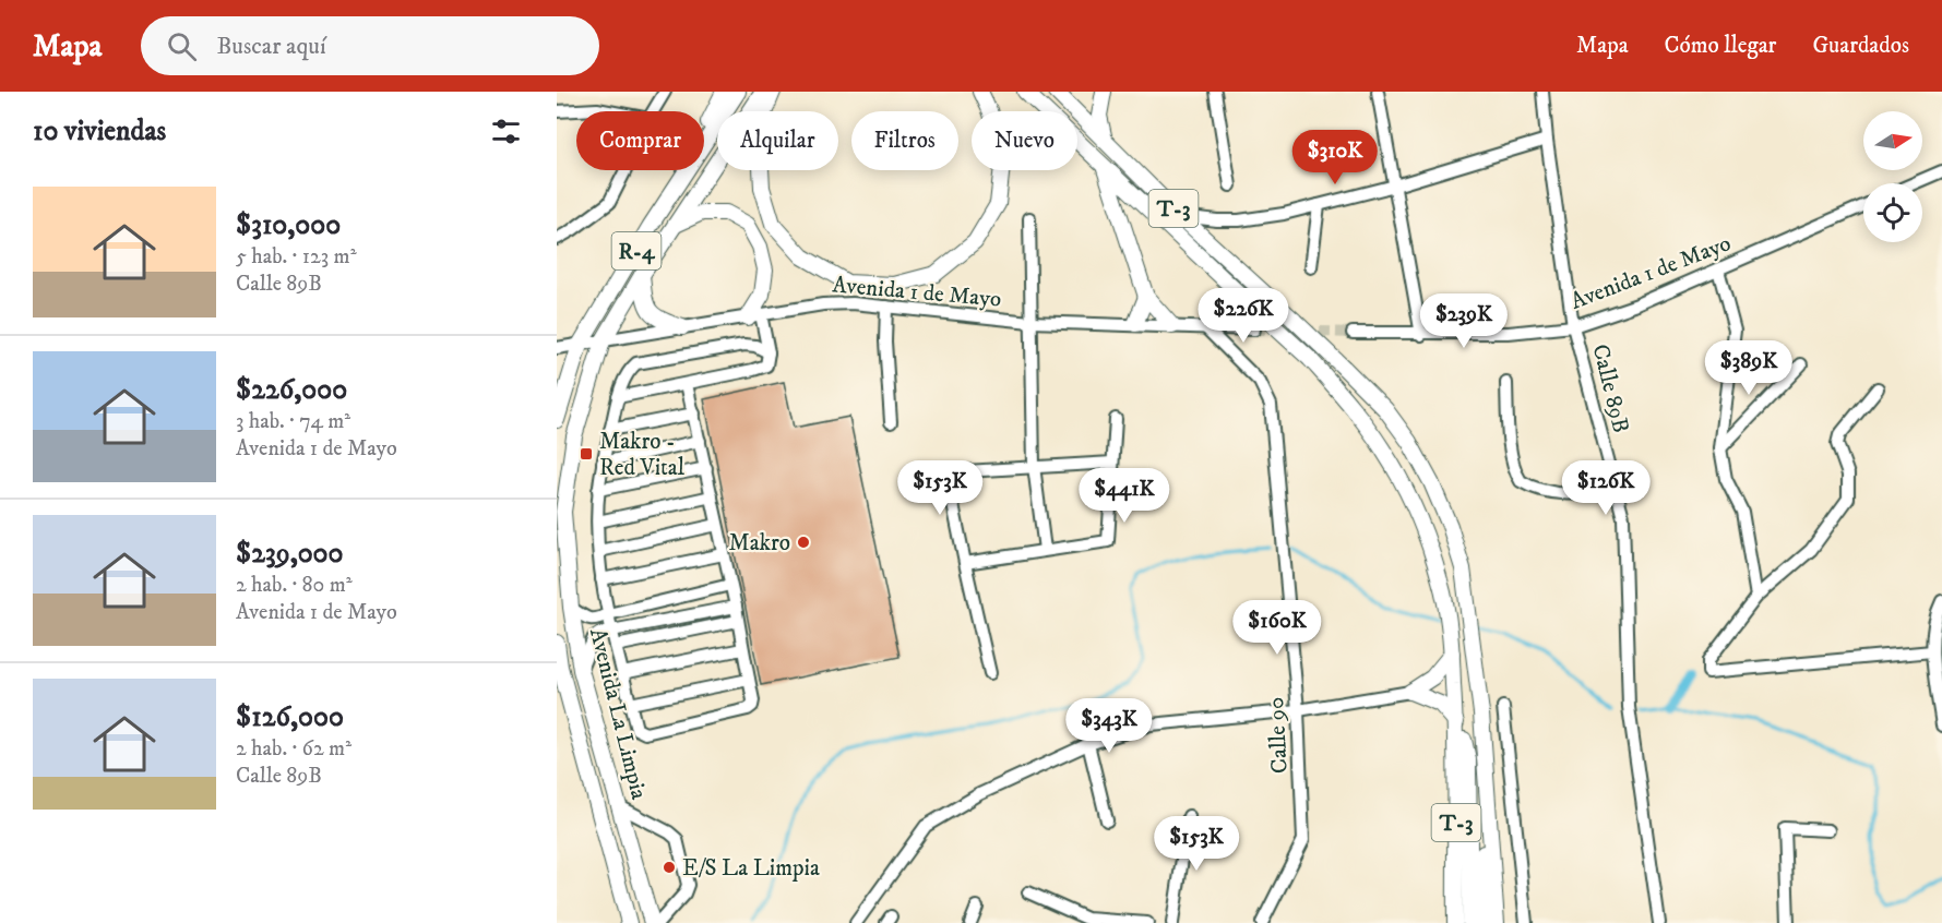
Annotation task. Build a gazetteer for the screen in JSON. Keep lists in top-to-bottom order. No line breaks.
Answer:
{"streets":{"main road":["T-3","R-4","Avenida La Limpia"],"street":["Avenida 1 de Mayo","Calle 89B","Calle 90"]},"crossings":[["R-4","Avenida 1 de Mayo"],["Avenida 1 de Mayo","Calle 89B"],["Avenida 1 de Mayo","Avenida La Limpia"],["Avenida 1 de Mayo","Calle 90"]],"places":{"transit":["Makro - Red Vital"],"other":["Makro","E/S La Limpia"]},"north":"right","page":{"header":"Mapa","search":"Buscar aquí","nav":["Mapa","Cómo llegar","Guardados"],"heading":"10 viviendas","chip":["Comprar","Alquilar","Filtros","Nuevo"],"price":["$310K","$226K","$239K","$389K","$153K","$126K","$441K","$160K","$343K","$153K"],"list":[{"name":"$310,000","note":"5 hab. · 123 m² · Calle 89B"},{"name":"$226,000","note":"3 hab. · 74 m² · Avenida 1 de Mayo"},{"name":"$239,000","note":"2 hab. · 80 m² · Avenida 1 de Mayo"},{"name":"$126,000","note":"2 hab. · 62 m² · Calle 89B"}]}}
